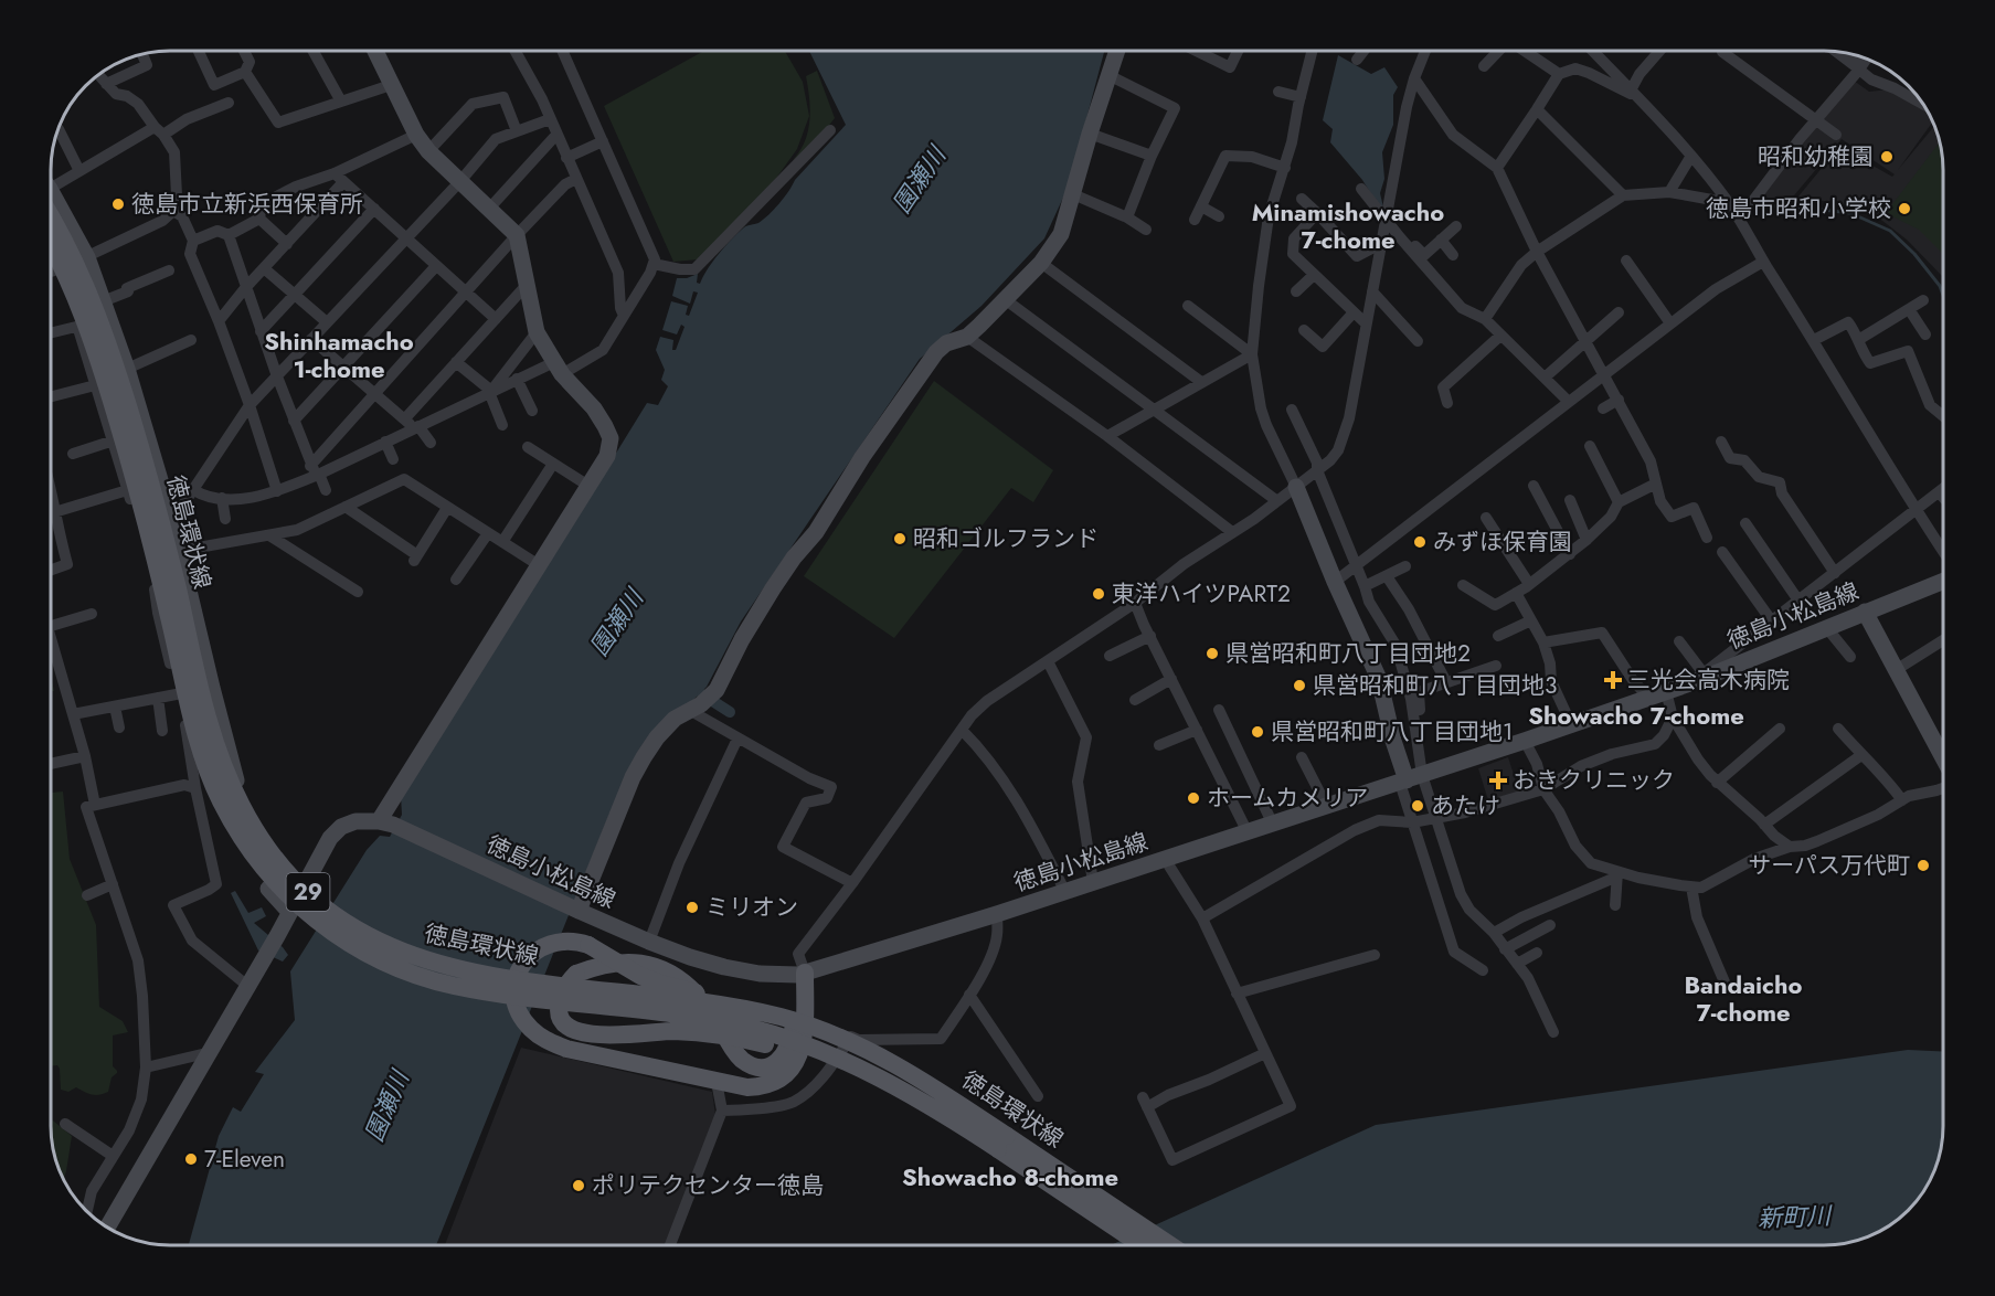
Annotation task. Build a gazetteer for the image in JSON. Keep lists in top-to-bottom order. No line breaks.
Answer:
{"streets":{"main road":["徳島環状線","29"],"street":["徳島小松島線"]},"districts":["Minamishowacho 7-chome","Shinhamacho 1-chome","Showacho 7-chome","Bandaicho 7-chome","Showacho 8-chome"],"water":["園瀬川","新町川"],"places":{"other":["昭和幼稚園","徳島市立新浜西保育所","徳島市昭和小学校","昭和ゴルフランド","みずほ保育園","東洋ハイツPART2","県営昭和町八丁目団地2","県営昭和町八丁目団地3","県営昭和町八丁目団地1","ホームカメリア","あたけ","サーパス万代町","ミリオン","7-Eleven","ポリテクセンター徳島"],"health":["三光会高木病院","おきクリニック"]}}
